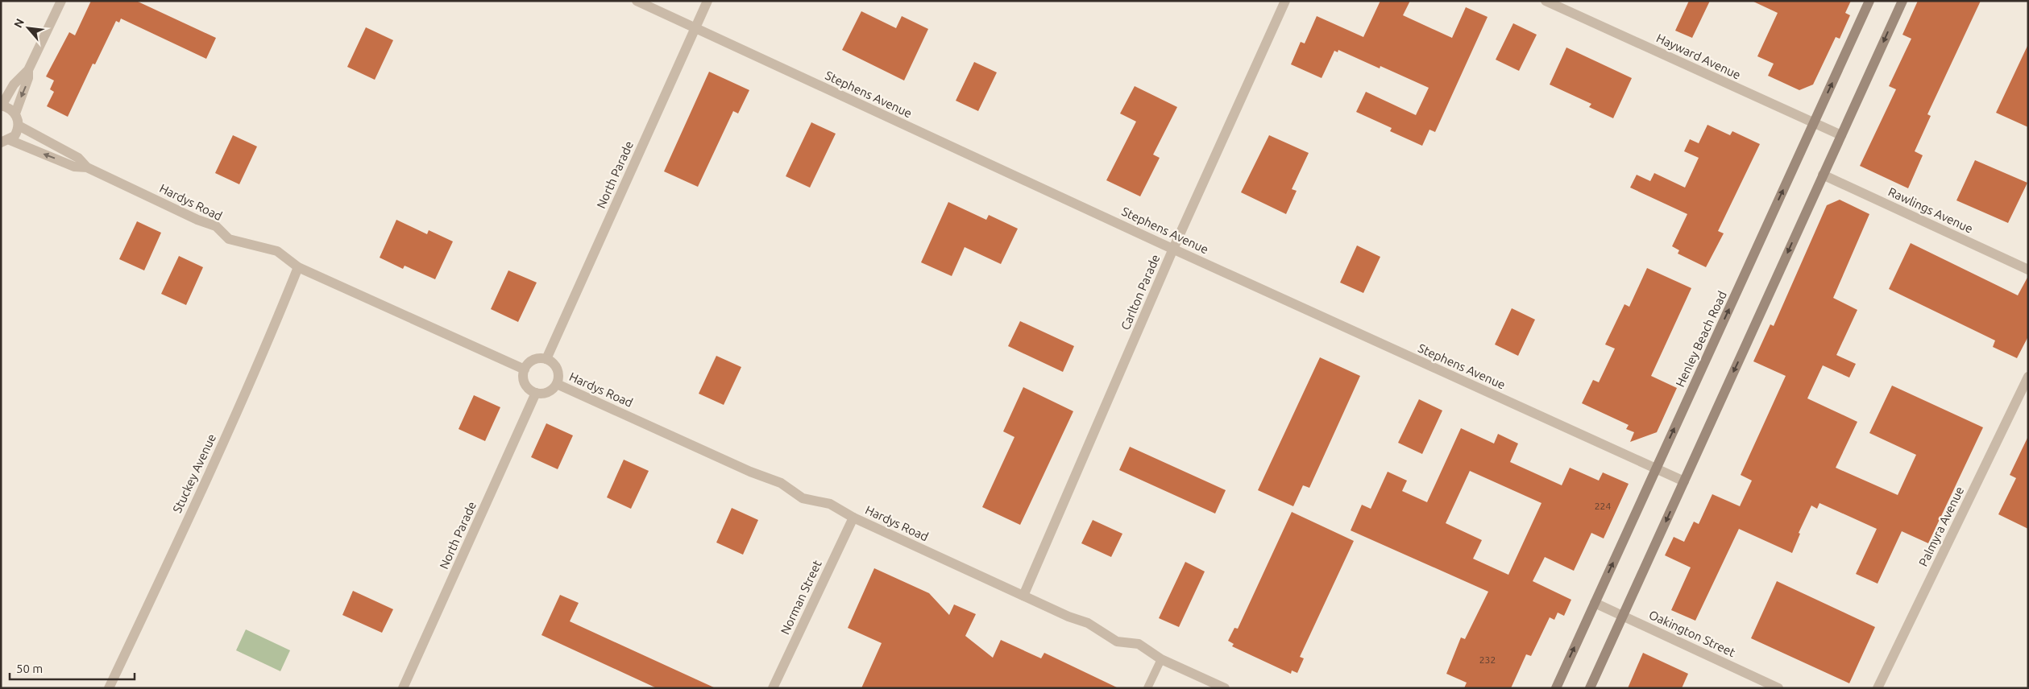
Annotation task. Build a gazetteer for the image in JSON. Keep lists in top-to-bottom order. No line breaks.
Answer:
{"streets":{"main road":["Henley Beach Road"],"street":["Hayward Avenue","Stephens Avenue","North Parade","Hardys Road","Rawlings Avenue","Carlton Parade","Stuckey Avenue","Palmyra Avenue","Norman Street","Oakington Street"]},"crossings":[["Hayward Avenue","Henley Beach Road"],["Stephens Avenue","North Parade"],["Stephens Avenue","Carlton Parade"],["Stephens Avenue","Henley Beach Road"],["North Parade","Hardys Road"],["Hardys Road","Carlton Parade"],["Hardys Road","Stuckey Avenue"],["Hardys Road","Norman Street"],["Henley Beach Road","Oakington Street"]],"house_numbers":["224","232"],"scale_bar":"50 m","north":"top left"}
